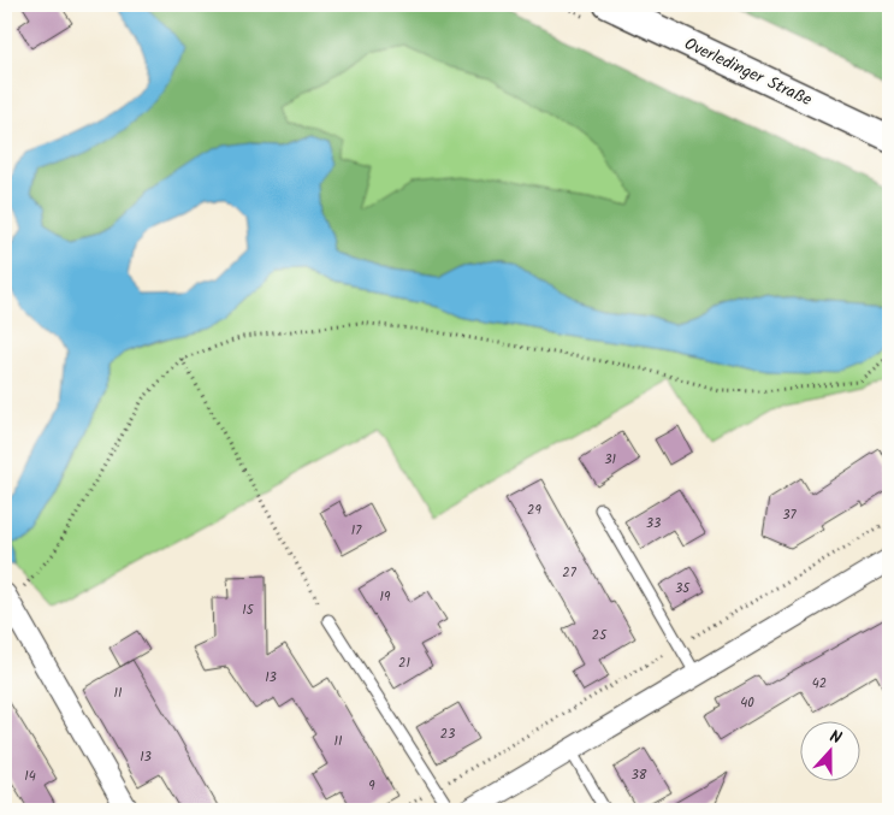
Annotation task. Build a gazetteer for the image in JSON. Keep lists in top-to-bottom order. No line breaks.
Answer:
{"streets":{"street":["Overledinger Straße"]},"house_numbers":["31","29","37","33","17","27","35","19","15","25","21","13","42","11","40","23","11","13","38","14","9"],"north":"top"}
